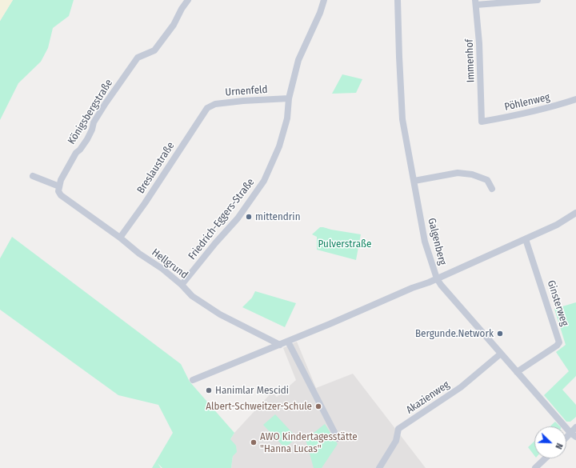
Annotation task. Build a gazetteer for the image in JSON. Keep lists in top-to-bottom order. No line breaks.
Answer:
{"streets":{"street":["Immenhof","Urnenfeld","Pöhlenweg","Königsbergstraße","Breslaustraße","Friedrich-Eggers-Straße","Galgenberg","Hellgrund","Ginsterweg","Akazienweg"]},"crossings":[["Immenhof","Pöhlenweg"],["Urnenfeld","Breslaustraße"],["Urnenfeld","Friedrich-Eggers-Straße"],["Königsbergstraße","Hellgrund"],["Breslaustraße","Hellgrund"],["Friedrich-Eggers-Straße","Hellgrund"],["Galgenberg","Ginsterweg"],["Galgenberg","Akazienweg"]],"parks":["Pulverstraße"],"places":["mittendrin","Bergunde.Network","Hanimlar Mescidi","Albert-Schweitzer-Schule","AWO Kindertagesstätte \"Hanna Lucas\""],"north":"bottom right"}
